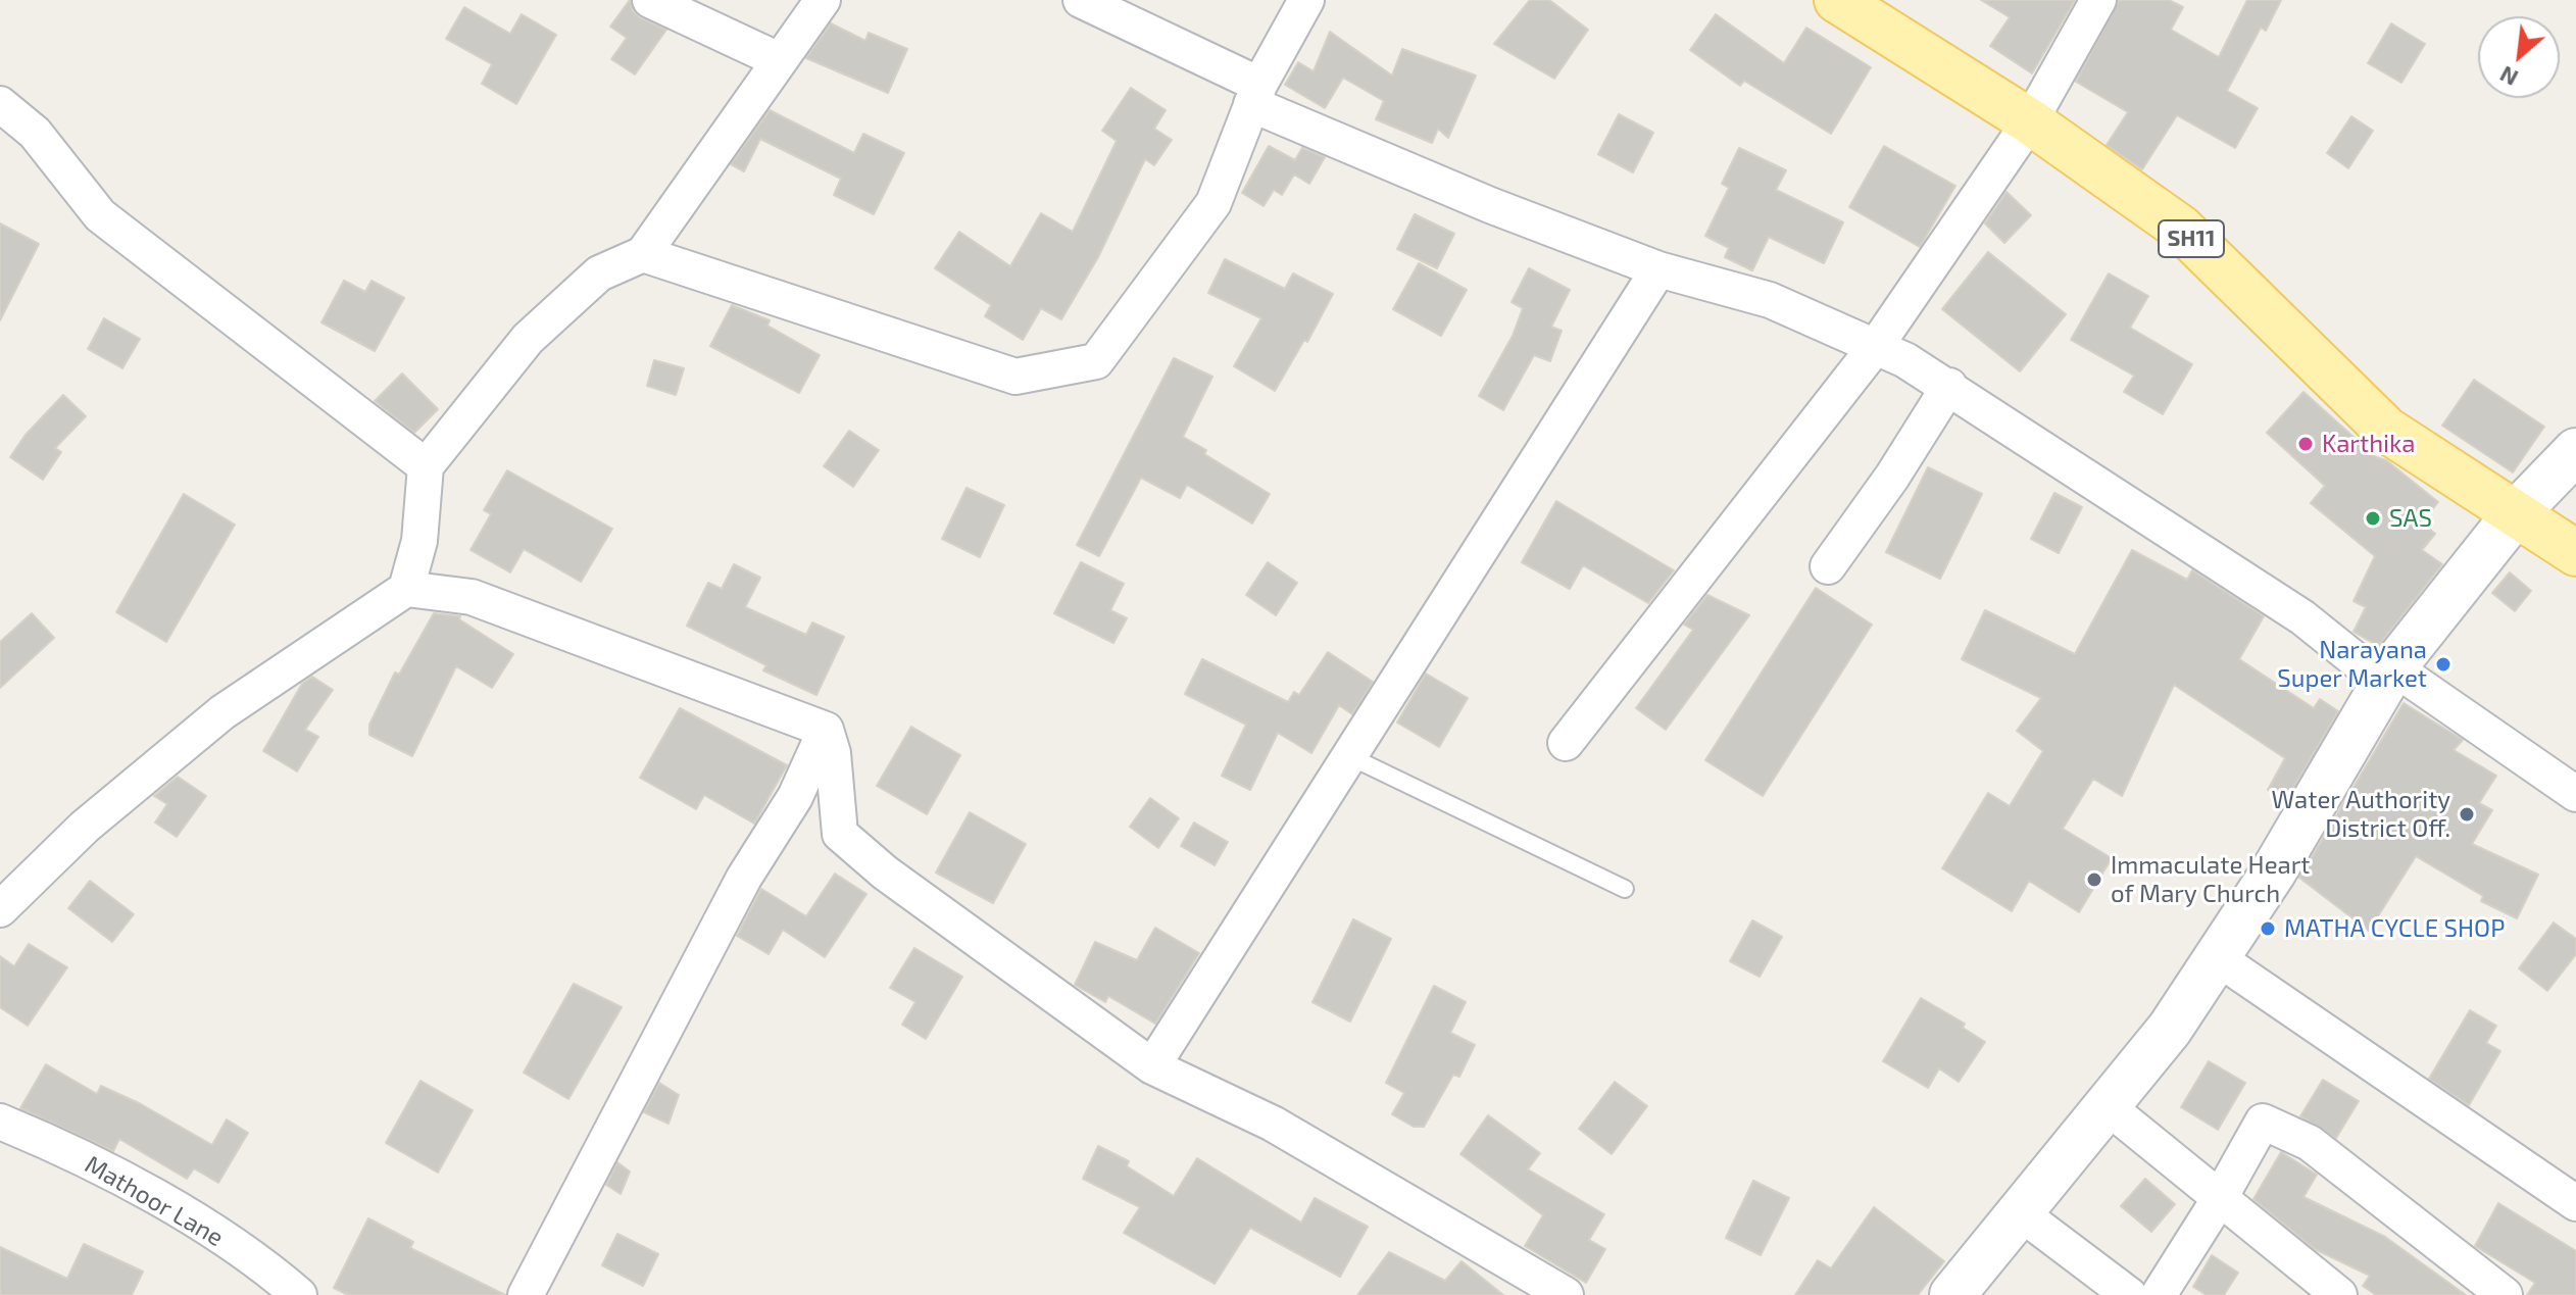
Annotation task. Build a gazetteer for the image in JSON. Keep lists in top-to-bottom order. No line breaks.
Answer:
{"streets":{"main road":["SH11"],"street":["Mathoor Lane"]},"places":["Karthika","SAS","Narayana Super Market","Water Authority District Off.","Immaculate Heart of Mary Church","MATHA CYCLE SHOP"],"north":"bottom left"}
